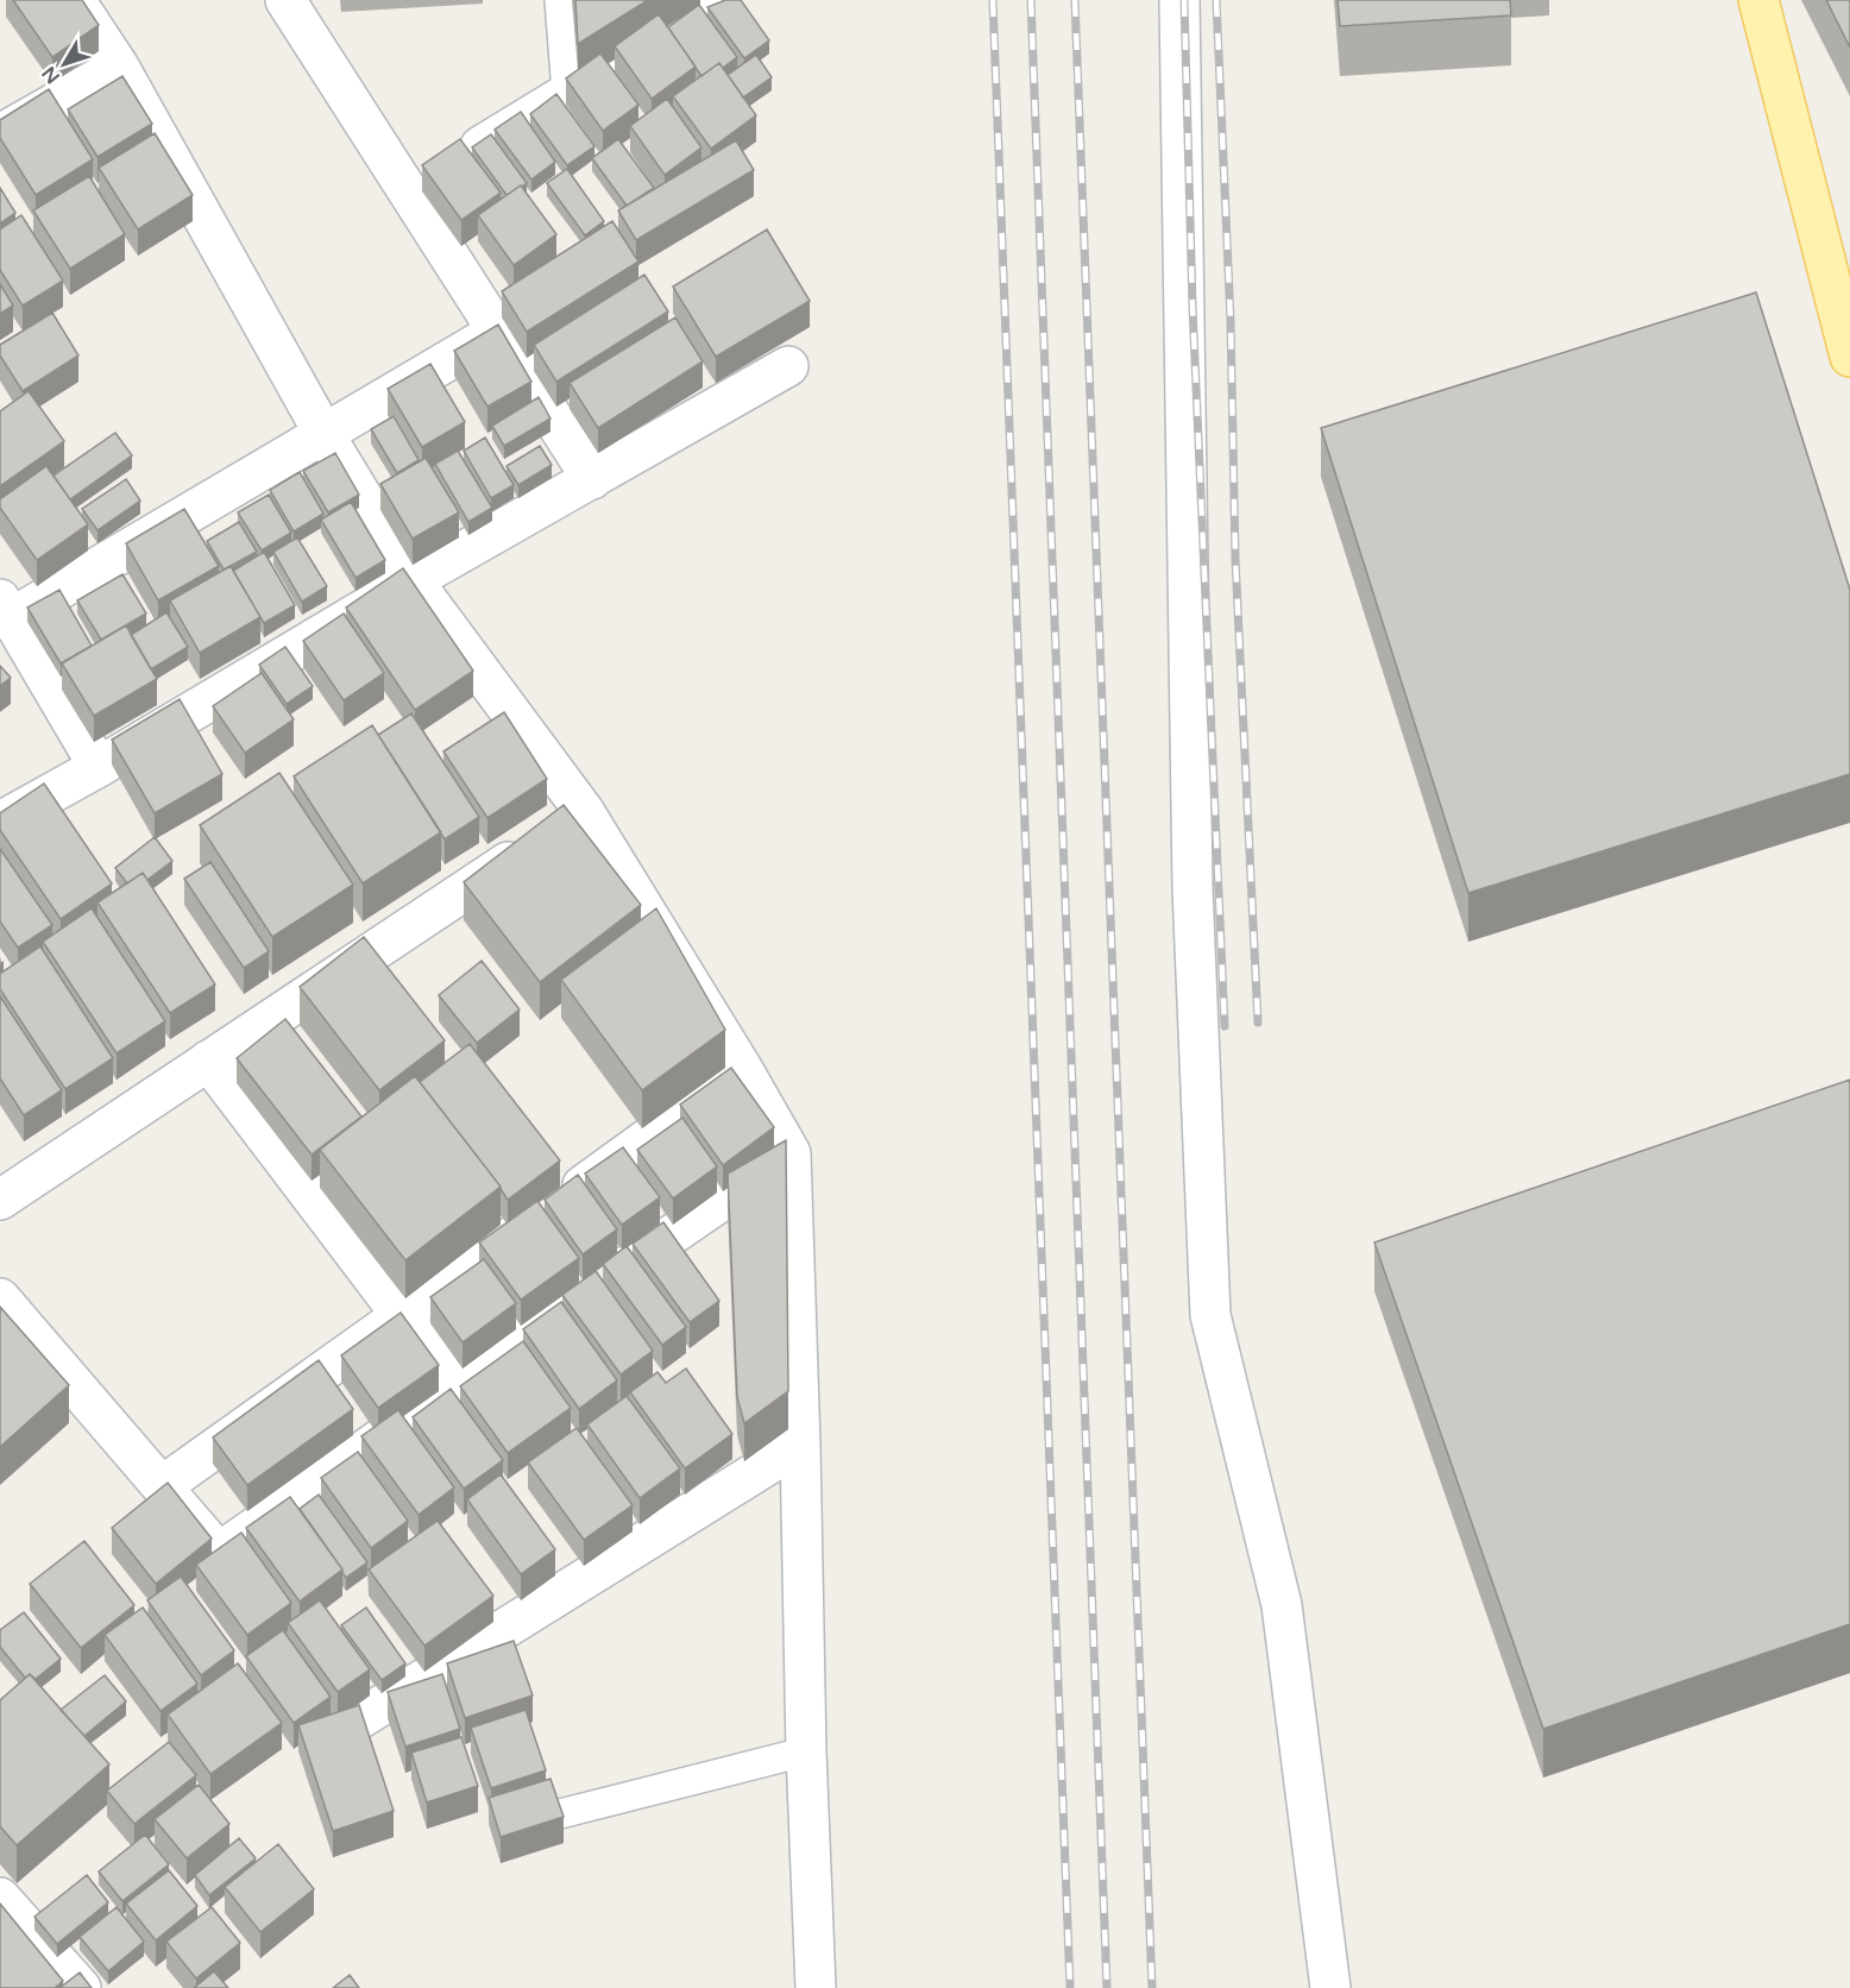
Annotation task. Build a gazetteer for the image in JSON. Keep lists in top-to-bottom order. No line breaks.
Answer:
{"north":"bottom left"}
